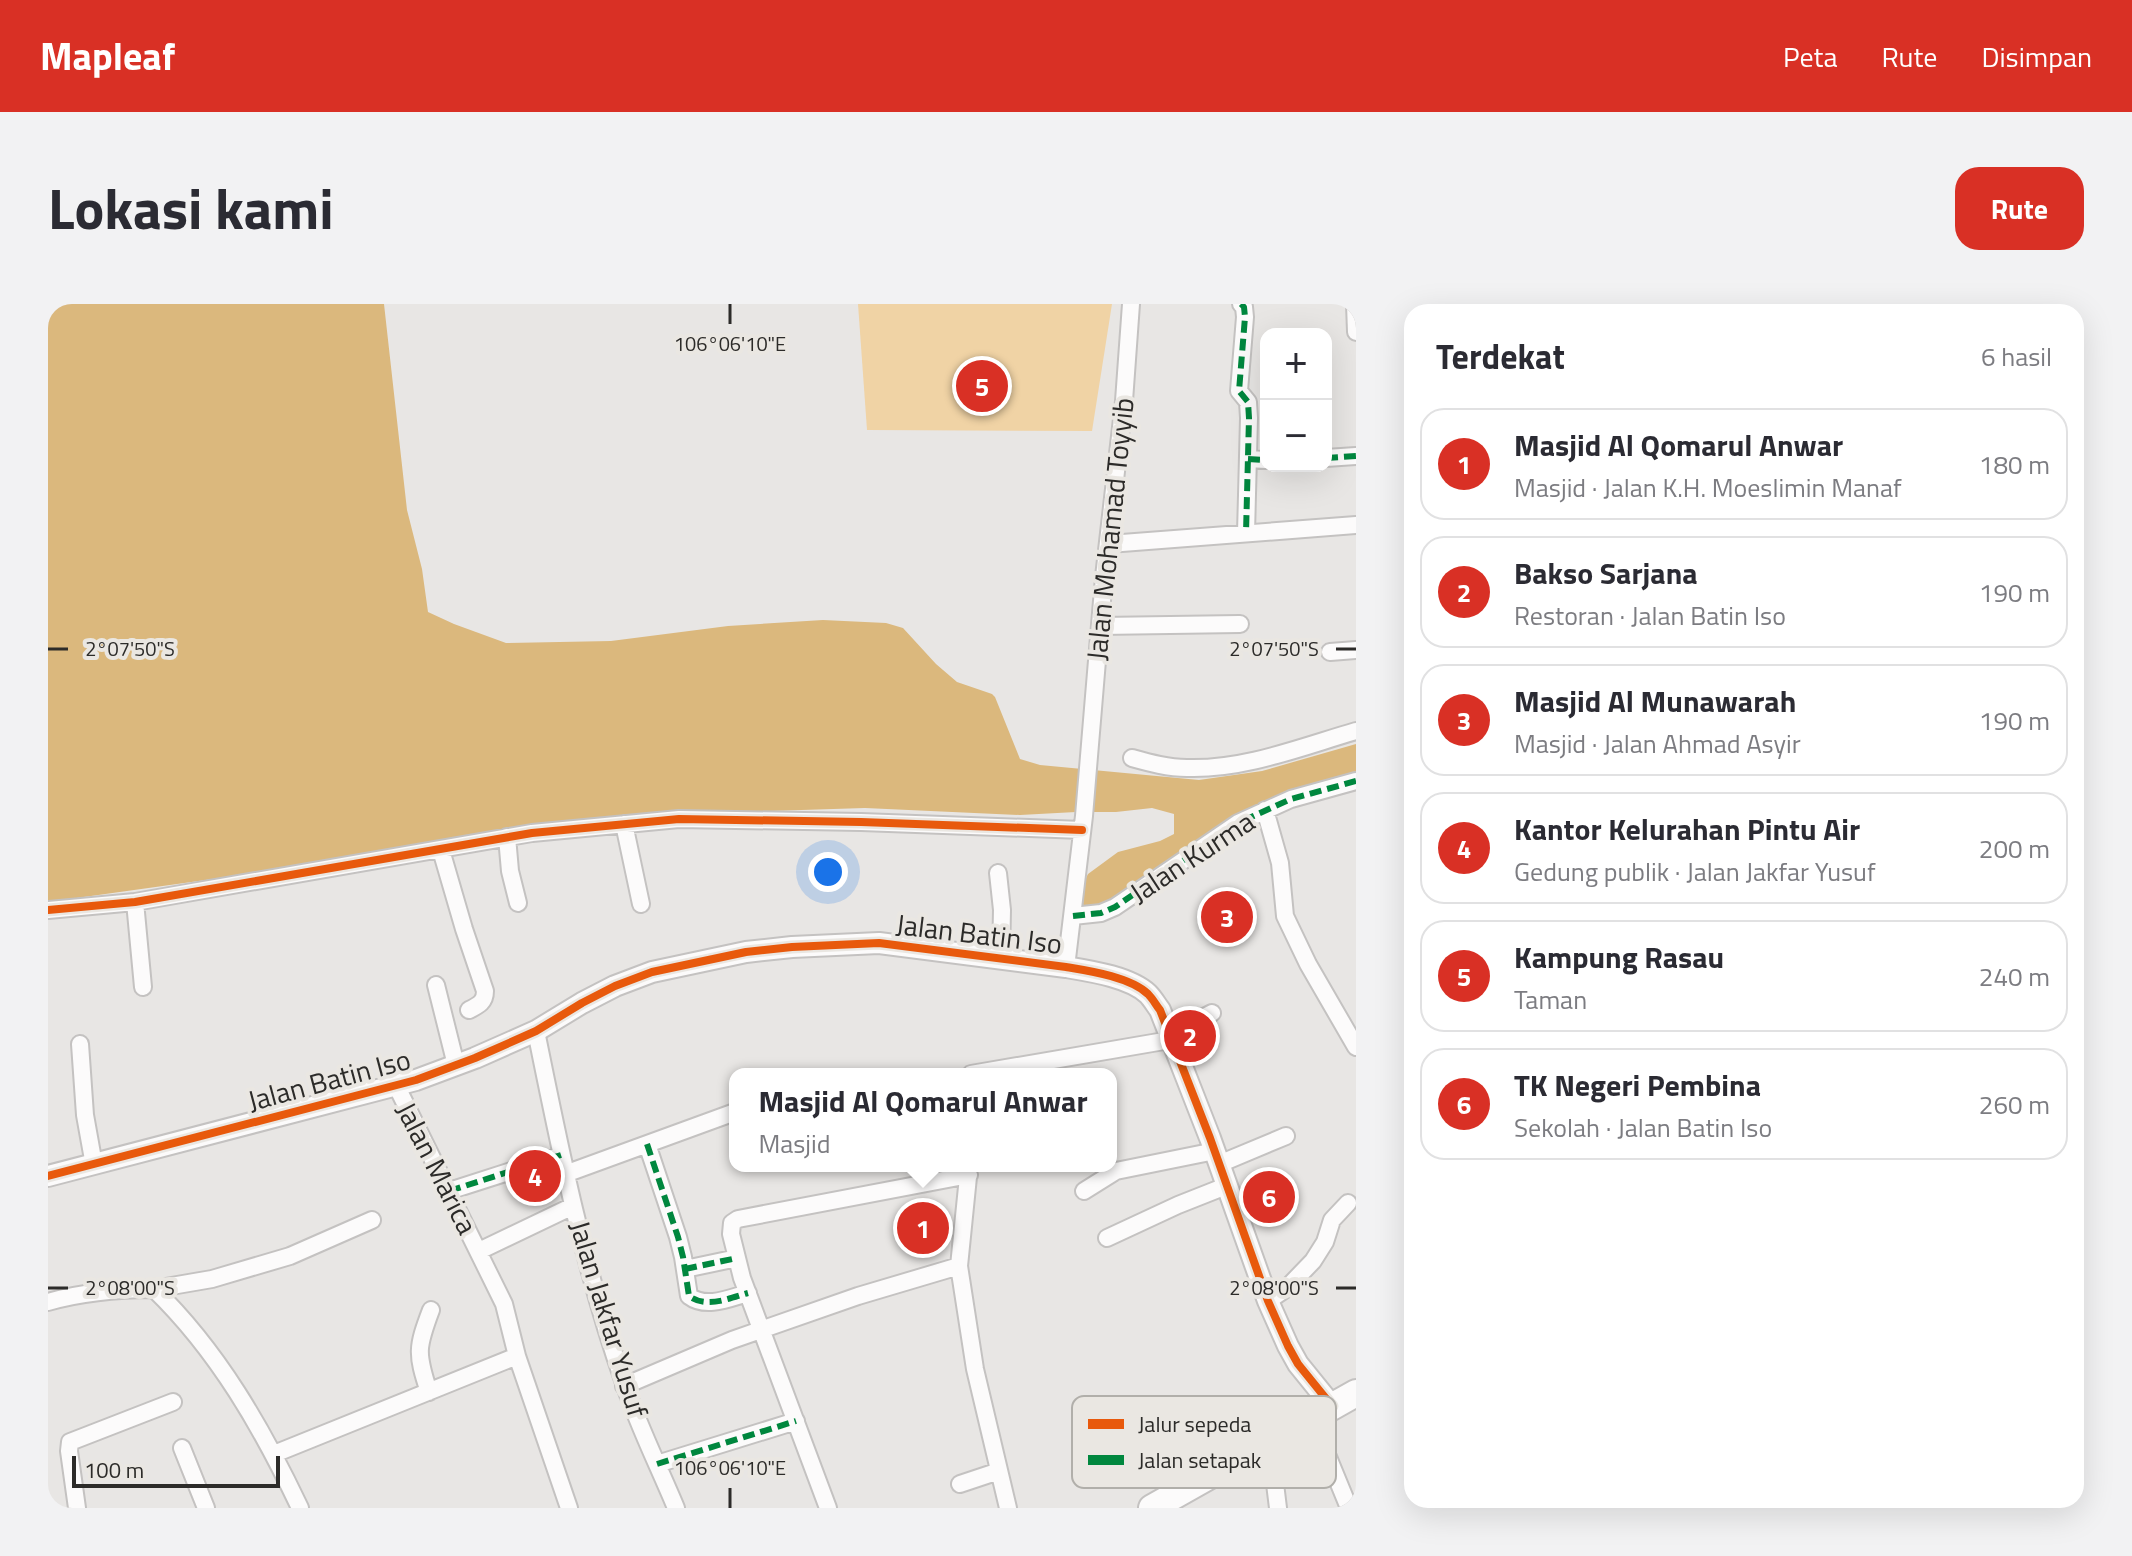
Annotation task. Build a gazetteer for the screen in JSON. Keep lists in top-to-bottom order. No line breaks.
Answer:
{"streets":{"street":["Jalan Mohamad Toyyib","Jalan Kurma","Jalan Batin Iso","Jalan Marica","Jalan Jakfar Yusuf"]},"crossings":[["Jalan Batin Iso","Jalan Marica"],["Jalan Batin Iso","Jalan Jakfar Yusuf"]],"legend":["Jalur sepeda","Jalan setapak"],"scale_bar":"100 m","page":{"header":"Mapleaf","nav":["Peta","Rute","Disimpan"],"title":"Lokasi kami","buttons":"Rute","heading":["Terdekat","6 hasil"],"map_buttons":["+","−"],"pins":["5","3","2","4","6","1"],"list":[{"mark":"1","name":"Masjid Al Qomarul Anwar","note":"Masjid · Jalan K.H. Moeslimin Manaf","value":"180 m"},{"mark":"2","name":"Bakso Sarjana","note":"Restoran · Jalan Batin Iso","value":"190 m"},{"mark":"3","name":"Masjid Al Munawarah","note":"Masjid · Jalan Ahmad Asyir","value":"190 m"},{"mark":"4","name":"Kantor Kelurahan Pintu Air","note":"Gedung publik · Jalan Jakfar Yusuf","value":"200 m"},{"mark":"5","name":"Kampung Rasau","note":"Taman","value":"240 m"},{"mark":"6","name":"TK Negeri Pembina","note":"Sekolah · Jalan Batin Iso","value":"260 m"}],"popup":["Masjid Al Qomarul Anwar","Masjid"],"scale":"100 m"},"coordinates":["106°06'10\"E","2°07'50\"S","2°08'00\"S"]}
